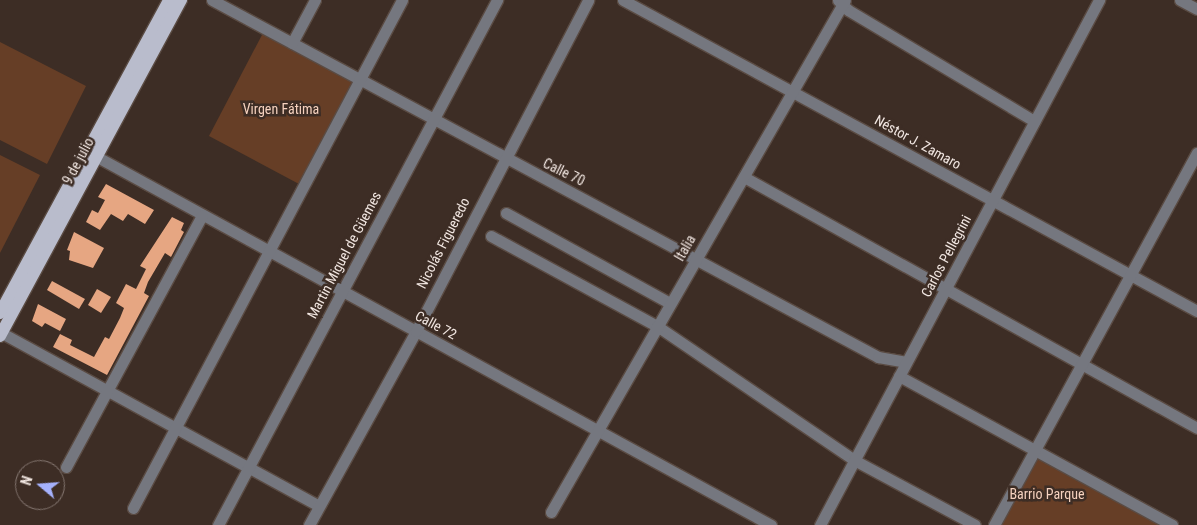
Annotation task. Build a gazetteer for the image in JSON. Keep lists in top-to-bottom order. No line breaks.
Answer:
{"streets":{"main road":["9 de julio"],"street":["Néstor J. Zamaro","Calle 70","Nicolás Figueredo","Italia","Martin Miguel de Güemes","Carlos Pellegrini","Calle 72"]},"crossings":[["Néstor J. Zamaro","Italia"],["Néstor J. Zamaro","Carlos Pellegrini"],["9 de julio","Calle 72"],["Calle 70","Nicolás Figueredo"],["Calle 70","Italia"],["Calle 70","Martin Miguel de Güemes"],["Calle 70","Carlos Pellegrini"],["Nicolás Figueredo","Calle 72"],["Italia","Calle 72"],["Martin Miguel de Güemes","Calle 72"]],"parks":["Virgen Fátima","Barrio Parque"],"north":"left"}
